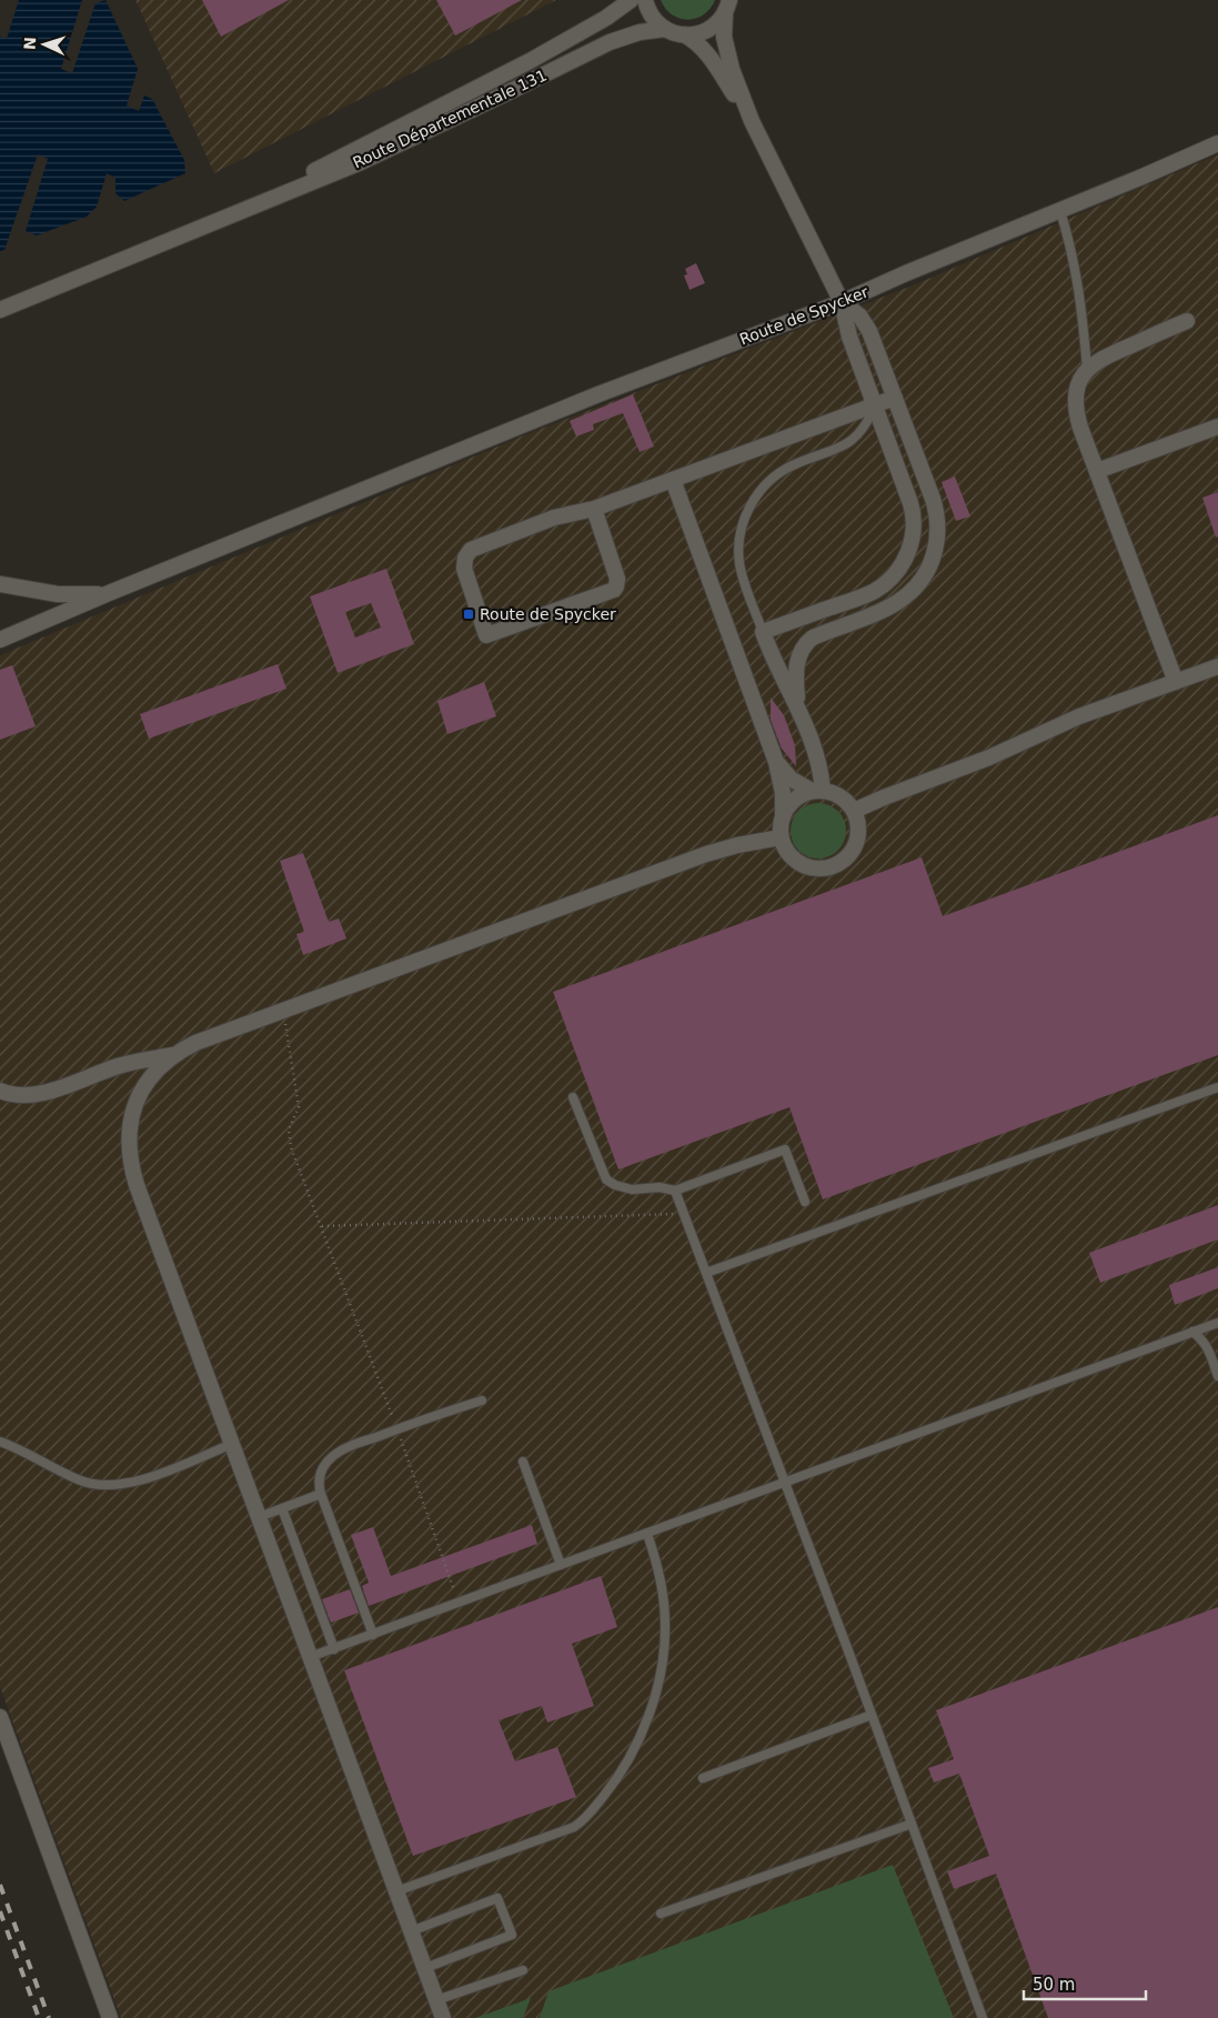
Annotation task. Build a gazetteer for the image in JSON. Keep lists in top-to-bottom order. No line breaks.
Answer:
{"streets":{"street":["Route Départementale 131","Route de Spycker"]},"places":{"transit":["Route de Spycker"]},"scale_bar":"50 m","north":"left"}
